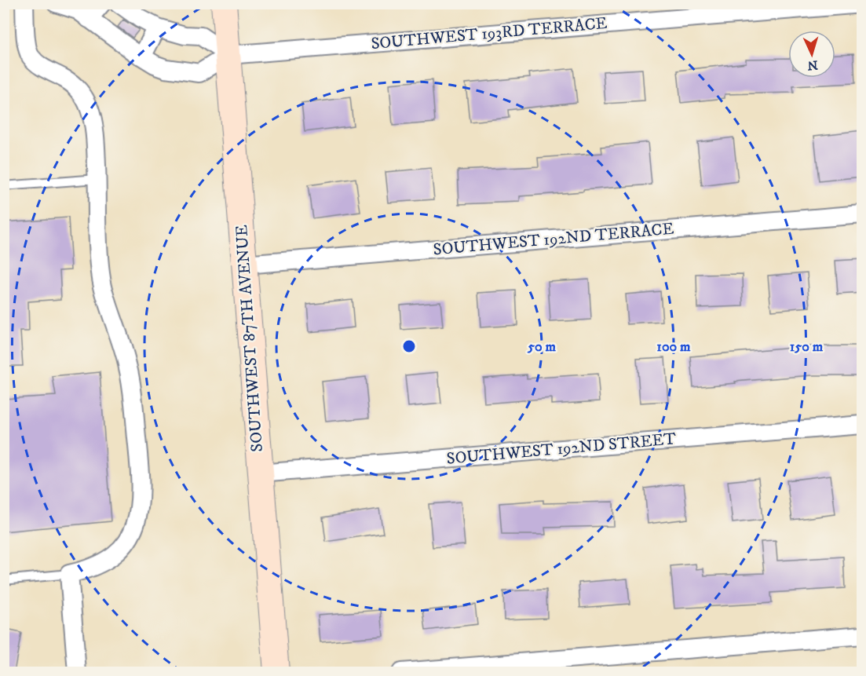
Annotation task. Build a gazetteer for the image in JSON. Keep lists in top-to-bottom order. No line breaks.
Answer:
{"streets":{"street":["SOUTHWEST 193RD TERRACE","SOUTHWEST 192ND TERRACE","SOUTHWEST 87TH AVENUE","SOUTHWEST 192ND STREET"]},"crossings":[["SOUTHWEST 193RD TERRACE","SOUTHWEST 87TH AVENUE"],["SOUTHWEST 192ND TERRACE","SOUTHWEST 87TH AVENUE"],["SOUTHWEST 87TH AVENUE","SOUTHWEST 192ND STREET"]],"north":"bottom","rings":["50 m","100 m","150 m"]}
